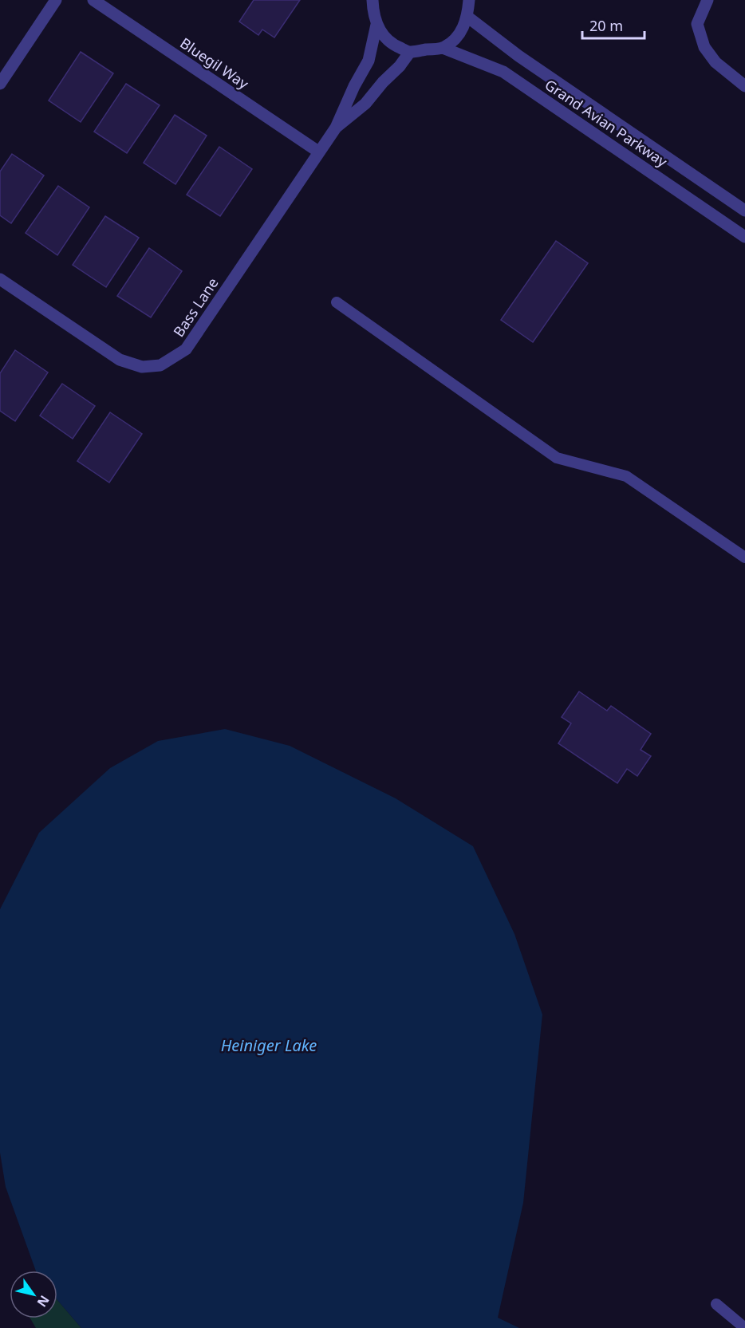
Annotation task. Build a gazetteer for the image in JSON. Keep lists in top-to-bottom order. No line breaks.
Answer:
{"streets":{"street":["Bluegil Way","Grand Avian Parkway","Bass Lane"]},"crossings":[["Bluegil Way","Bass Lane"]],"water":["Heiniger Lake"],"scale_bar":"20 m","north":"bottom right"}
